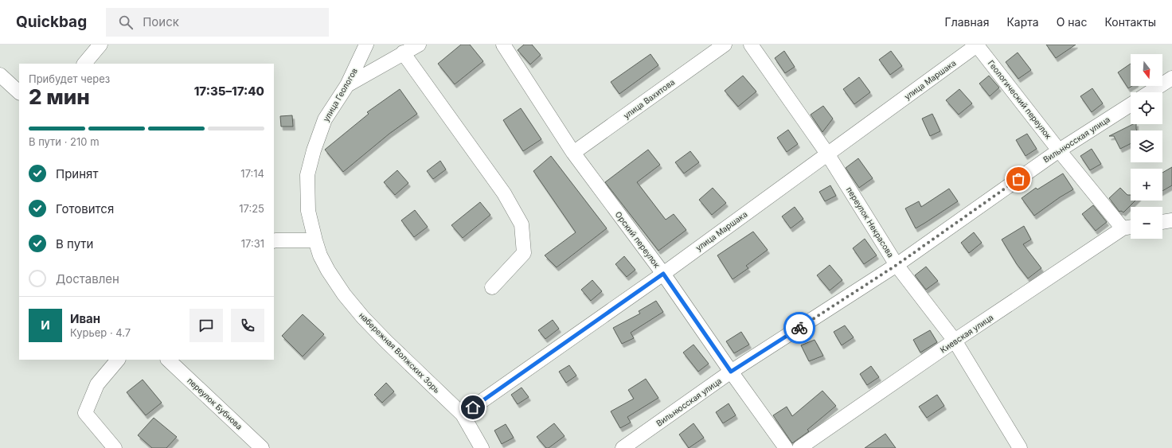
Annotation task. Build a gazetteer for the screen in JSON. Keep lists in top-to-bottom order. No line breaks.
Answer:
{"streets":{"street":["улица Маршака","улица Геологов","улица Вахитова","Геологический переулок","Вильнюсская улица","переулок Некрасова","Орский переулок","Киевская улица","набережная Волжских Зорь","переулок Бубнова"]},"crossings":[["улица Маршака","Геологический переулок"],["улица Маршака","переулок Некрасова"],["улица Маршака","Орский переулок"],["улица Маршака","набережная Волжских Зорь"],["улица Геологов","набережная Волжских Зорь"],["улица Вахитова","Орский переулок"],["Геологический переулок","Вильнюсская улица"],["Геологический переулок","Киевская улица"],["Вильнюсская улица","переулок Некрасова"],["Вильнюсская улица","Орский переулок"],["переулок Некрасова","Киевская улица"]],"north":"bottom","page":{"header":"Quickbag","search":"Поиск","nav":["Главная","Карта","О нас","Контакты"],"map_buttons":["+","−"],"heading":["2 мин","Прибудет через","17:35–17:40"],"panel":["Иван","Курьер · 4.7"],"bar":"В пути · 210 m","list":[["Принят","17:14"],["Готовится","17:25"],["В пути","17:31"],"Доставлен"],"round":"И"}}
